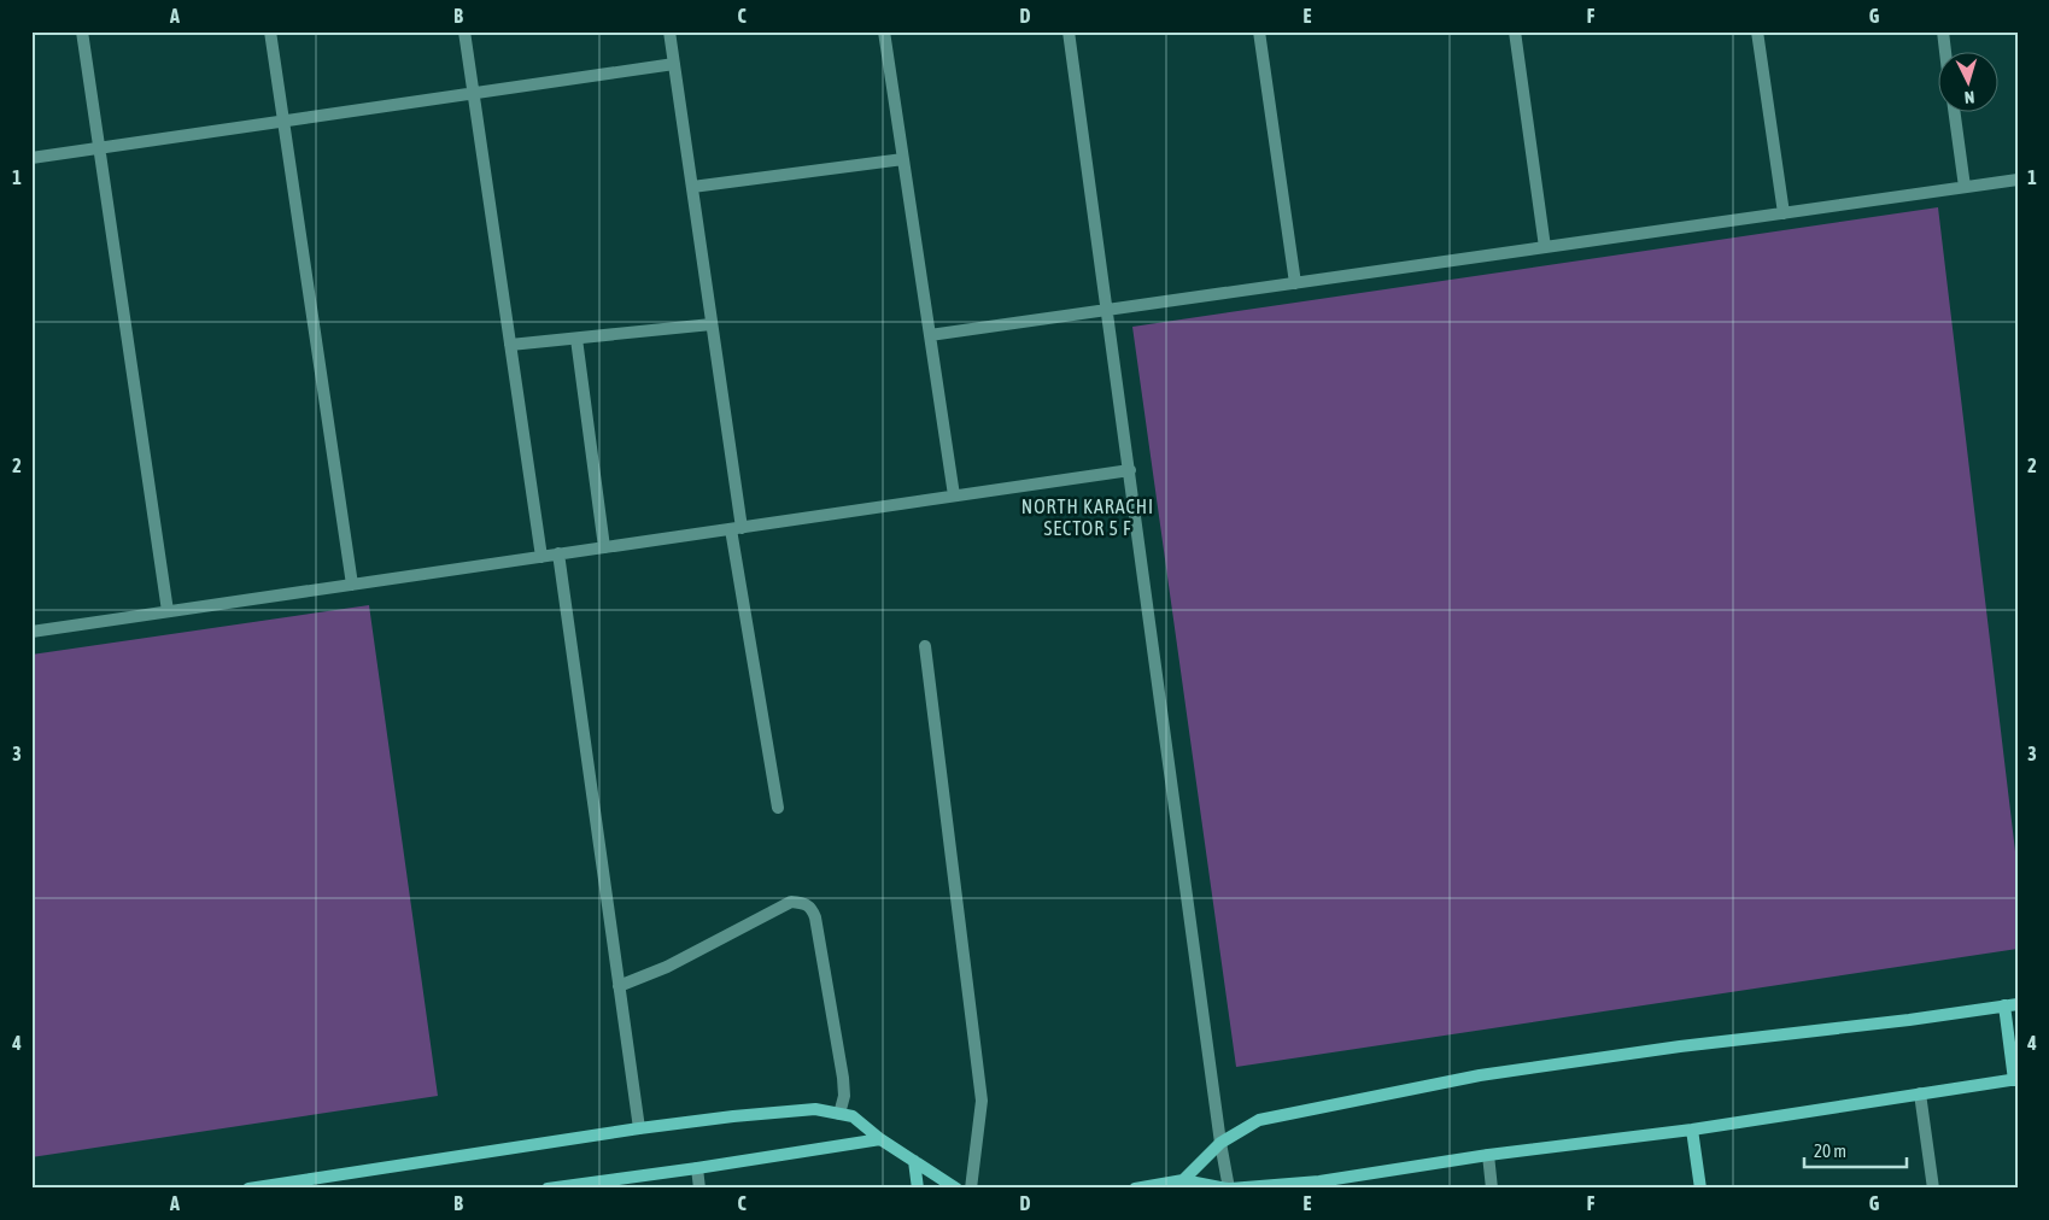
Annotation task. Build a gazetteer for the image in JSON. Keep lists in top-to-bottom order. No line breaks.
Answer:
{"districts":["NORTH KARACHI SECTOR 5 F"],"scale_bar":"20 m","north":"bottom","grid":{"columns":["A","B","C","D","E","F","G"],"rows":["1","2","3","4"]}}
